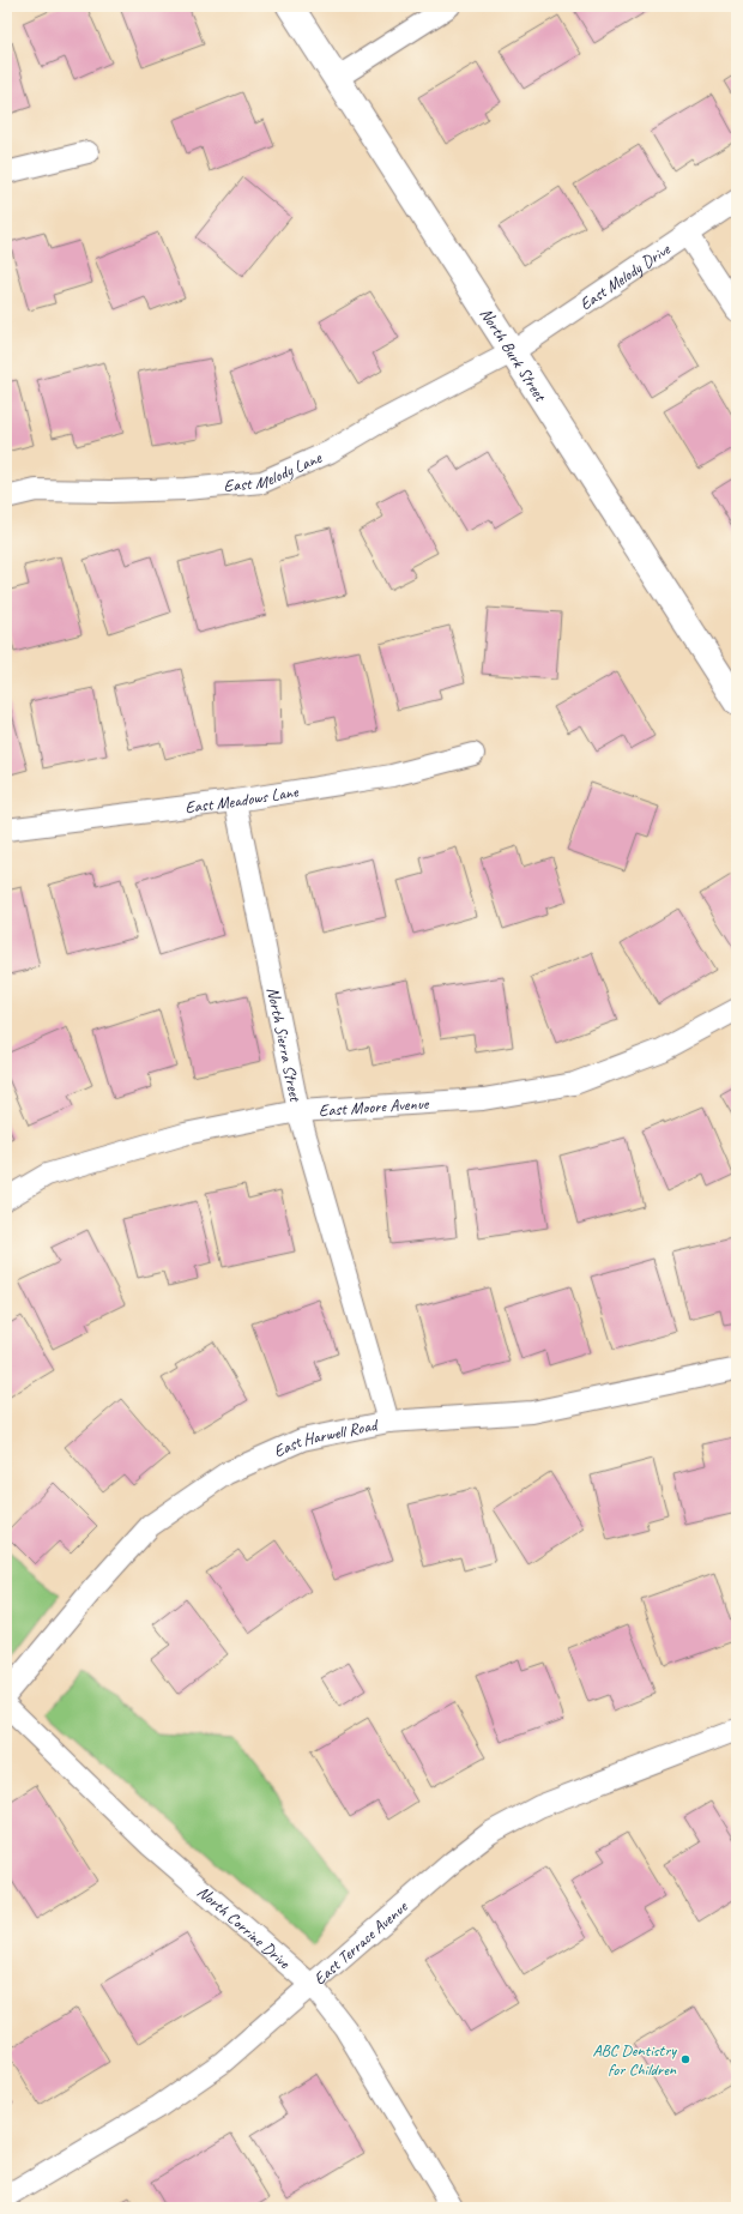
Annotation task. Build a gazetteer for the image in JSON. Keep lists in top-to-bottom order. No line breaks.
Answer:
{"streets":{"street":["East Melody Drive","North Burk Street","East Melody Lane","East Meadows Lane","North Sierra Street","East Moore Avenue","East Harwell Road","North Corrine Drive","East Terrace Avenue"]},"crossings":[["East Melody Drive","North Burk Street"],["East Melody Drive","East Melody Lane"],["North Burk Street","East Melody Lane"],["East Meadows Lane","North Sierra Street"],["North Sierra Street","East Moore Avenue"],["North Sierra Street","East Harwell Road"],["North Corrine Drive","East Terrace Avenue"]],"places":["ABC Dentistry for Children"]}
